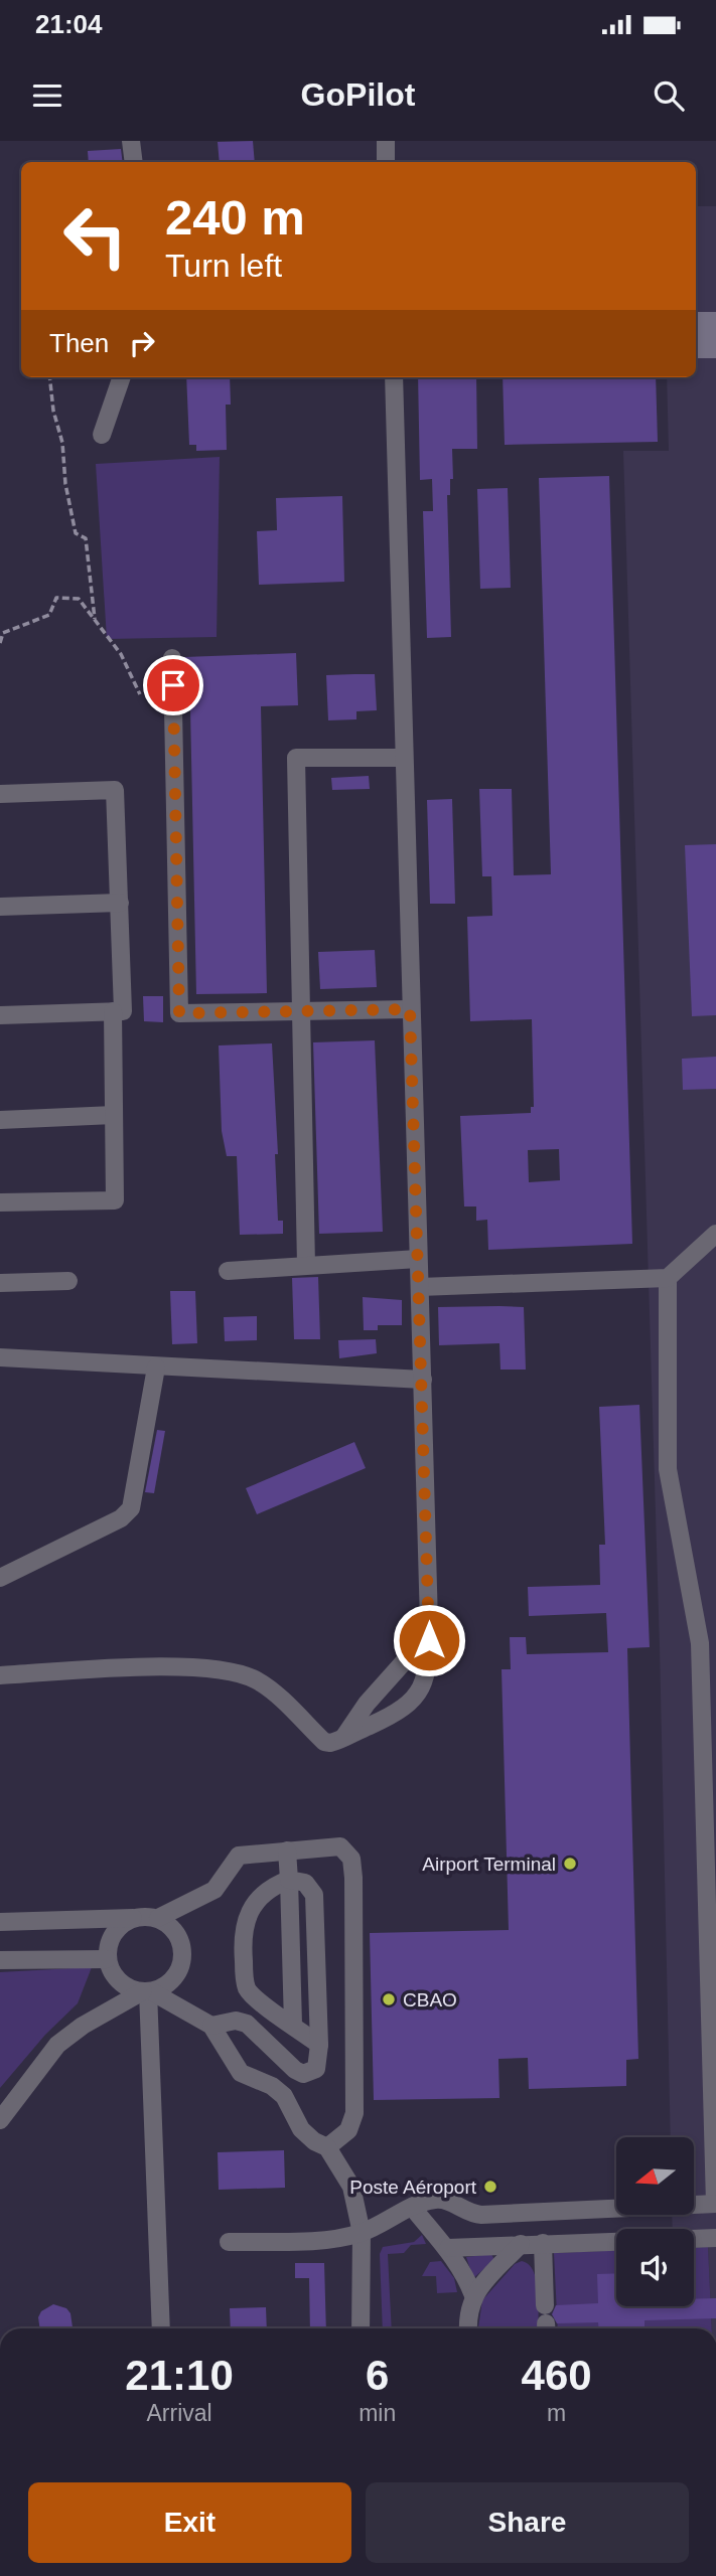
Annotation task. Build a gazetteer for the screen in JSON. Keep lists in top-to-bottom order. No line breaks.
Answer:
{"places":["Airport Terminal","CBAO","Poste Aéroport"],"north":"left","page":{"status":"21:04","header":"GoPilot","turn":["240 m","Turn left"],"then":"Then","eta":["21:10","Arrival","6","min","460","m"],"buttons":["Exit","Share"]}}
